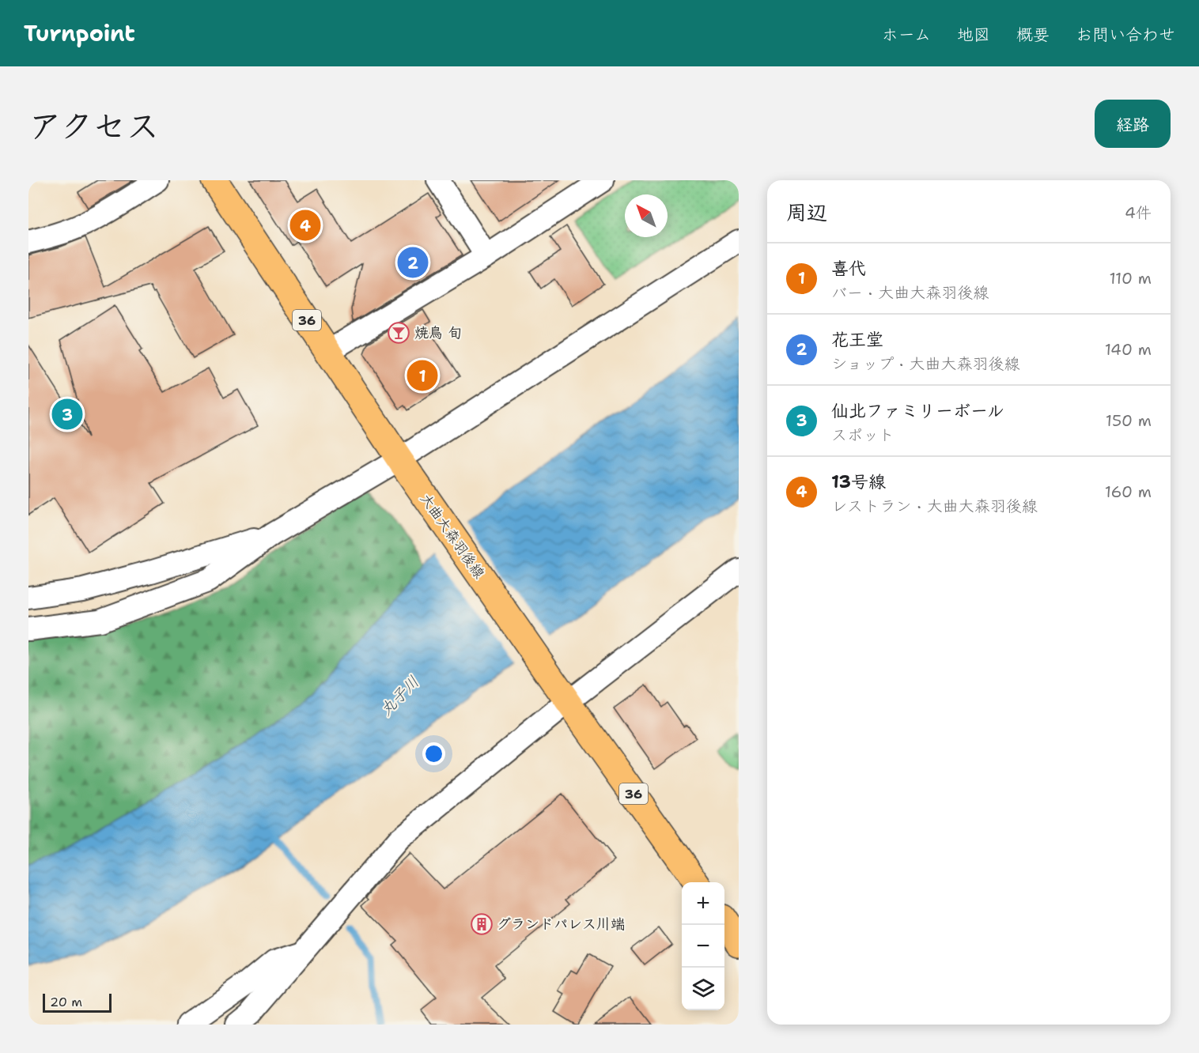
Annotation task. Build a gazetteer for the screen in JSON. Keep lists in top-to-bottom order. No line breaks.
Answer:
{"streets":{"main road":["36","大曲大森羽後線"]},"water":["丸子川"],"places":{"bar":["焼鳥 旬"],"building":["グランドパレス川端"]},"scale_bar":"20 m","north":"top left","page":{"header":"Turnpoint","nav":["ホーム","地図","概要","お問い合わせ"],"title":"アクセス","buttons":"経路","heading":["周辺","4件"],"pins":["4","2","1","3"],"list":[{"mark":"1","name":"喜代","note":"バー · 大曲大森羽後線","value":"110 m"},{"mark":"2","name":"花王堂","note":"ショップ · 大曲大森羽後線","value":"140 m"},{"mark":"3","name":"仙北ファミリーボール","note":"スポット","value":"150 m"},{"mark":"4","name":"13号線","note":"レストラン · 大曲大森羽後線","value":"160 m"}],"map_buttons":["+","−"],"scale":"20 m"}}
